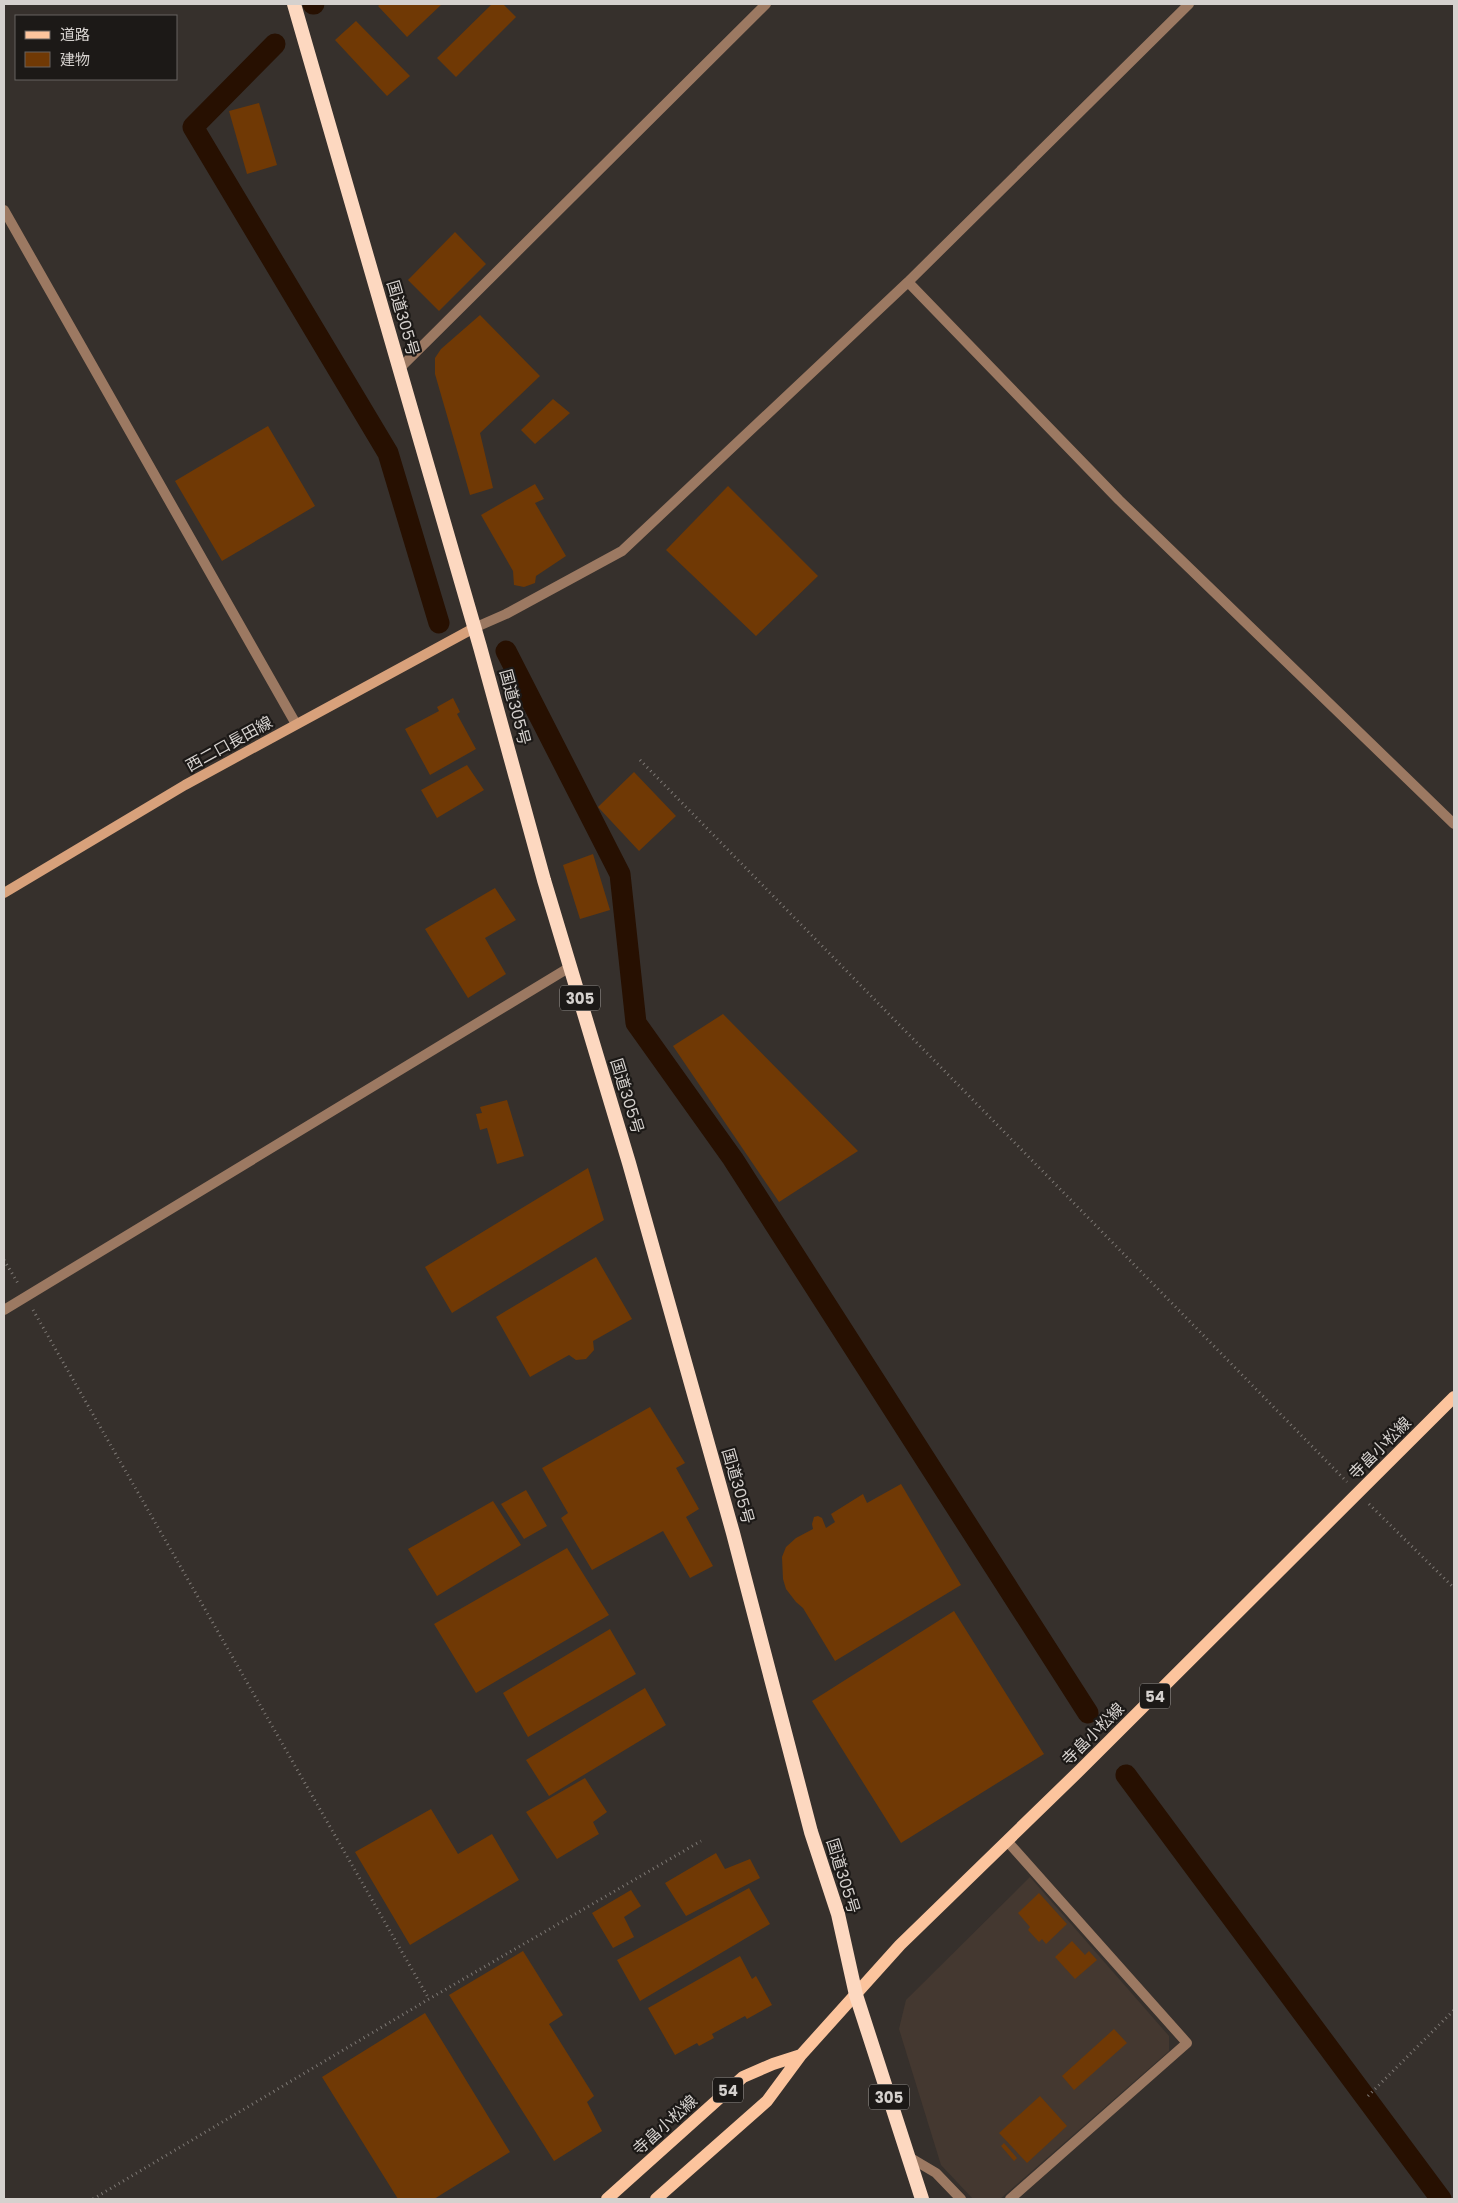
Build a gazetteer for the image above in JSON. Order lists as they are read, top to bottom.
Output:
{
  "streets": {
    "highway": ["国道305号", "305"],
    "main road": ["西二口長田線", "寺畠小松線", "54"]
  },
  "crossings": [
    ["国道305号", "西二口長田線"],
    ["国道305号", "寺畠小松線"]
  ],
  "legend": ["道路", "建物"]
}
